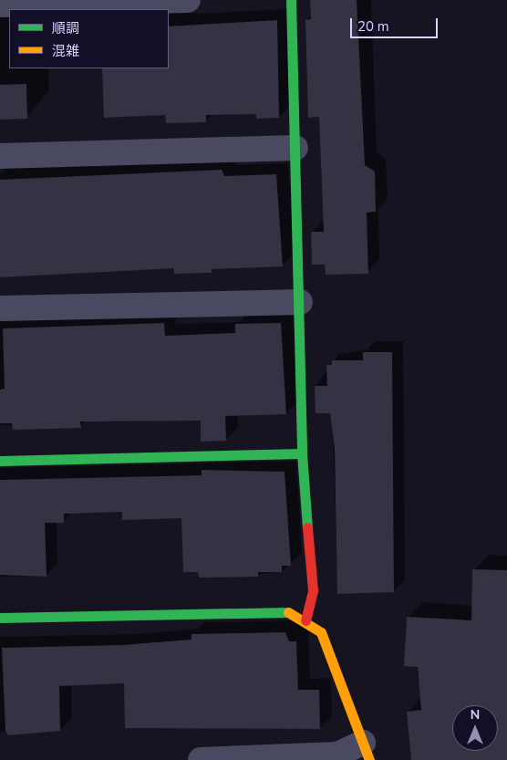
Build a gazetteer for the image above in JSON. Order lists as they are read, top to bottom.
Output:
{
  "legend": ["順調", "混雑"],
  "scale_bar": "20 m",
  "north": "top"
}
